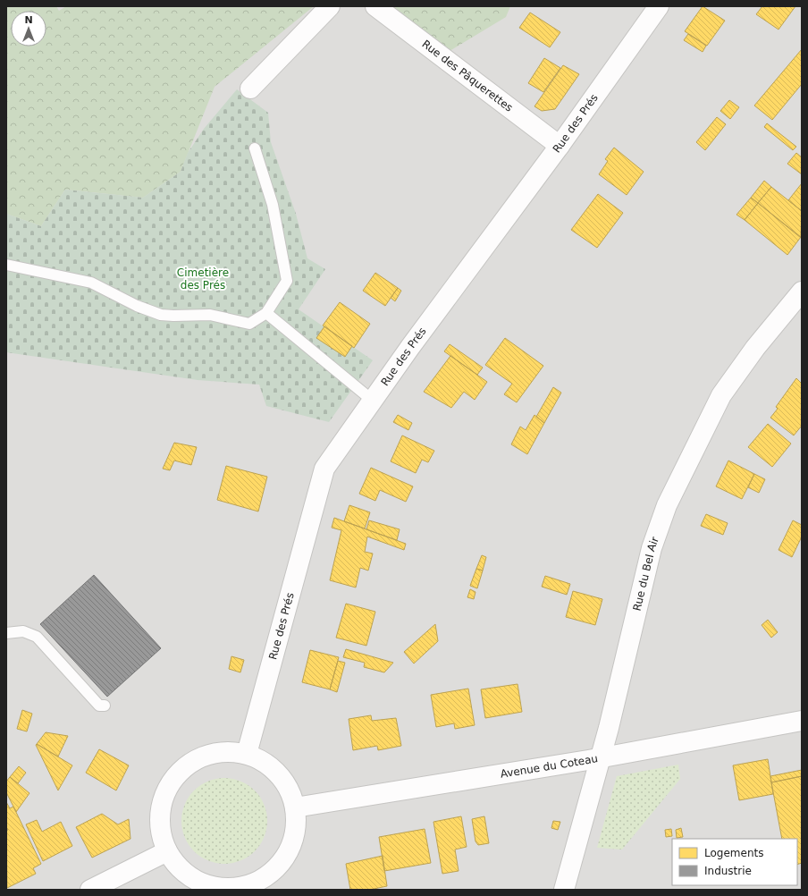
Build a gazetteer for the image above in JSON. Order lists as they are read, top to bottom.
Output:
{
  "streets": {
    "street": [
      "Rue des Pâquerettes",
      "Rue des Prés",
      "Rue du Bel Air",
      "Avenue du Coteau"
    ]
  },
  "crossings": [
    ["Rue des Pâquerettes", "Rue des Prés"],
    ["Rue du Bel Air", "Avenue du Coteau"]
  ],
  "parks": ["Cimetière des Prés"],
  "legend": ["Logements", "Industrie"],
  "north": "top"
}
